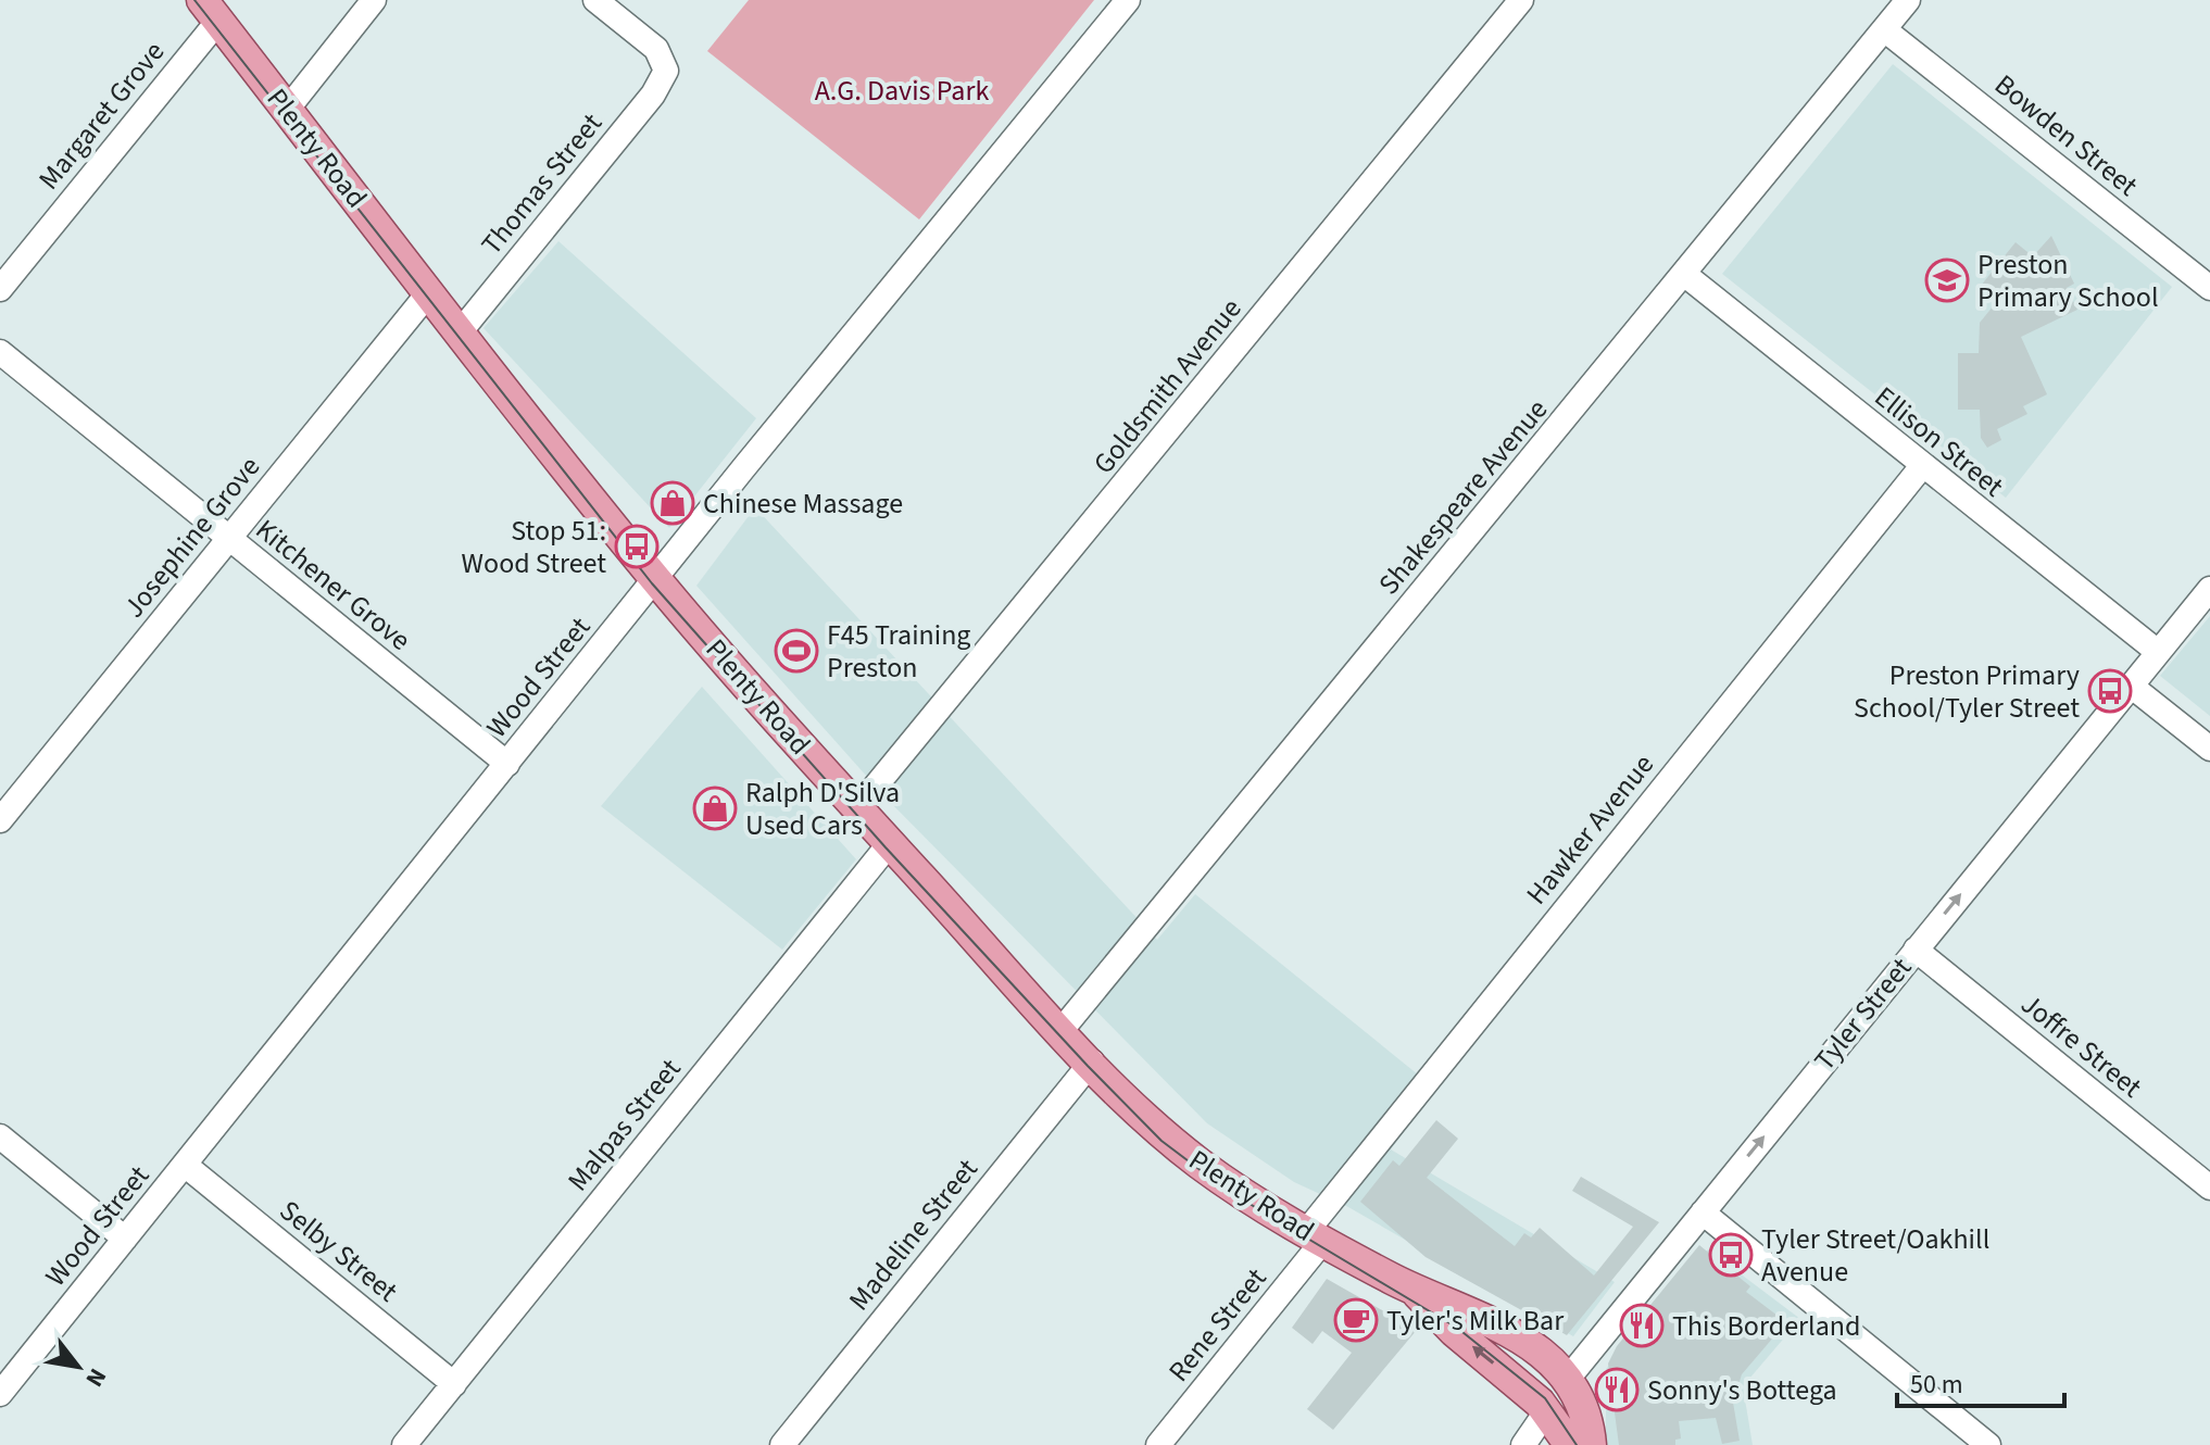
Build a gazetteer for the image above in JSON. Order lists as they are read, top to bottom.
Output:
{
  "streets": {
    "main road": ["Plenty Road", "Tyler Street"],
    "street": [
      "Margaret Grove",
      "Bowden Street",
      "Thomas Street",
      "Goldsmith Avenue",
      "Ellison Street",
      "Shakespeare Avenue",
      "Josephine Grove",
      "Kitchener Grove",
      "Wood Street",
      "Hawker Avenue",
      "Joffre Street",
      "Malpas Street",
      "Madeline Street",
      "Selby Street",
      "Rene Street"
    ]
  },
  "crossings": [
    ["Margaret Grove", "Plenty Road"],
    ["Bowden Street", "Shakespeare Avenue"],
    ["Plenty Road", "Thomas Street"],
    ["Plenty Road", "Goldsmith Avenue"],
    ["Plenty Road", "Shakespeare Avenue"],
    ["Plenty Road", "Josephine Grove"],
    ["Plenty Road", "Wood Street"],
    ["Plenty Road", "Hawker Avenue"],
    ["Plenty Road", "Tyler Street"],
    ["Plenty Road", "Malpas Street"],
    ["Plenty Road", "Madeline Street"],
    ["Plenty Road", "Rene Street"],
    ["Ellison Street", "Shakespeare Avenue"],
    ["Ellison Street", "Hawker Avenue"],
    ["Ellison Street", "Tyler Street"],
    ["Josephine Grove", "Kitchener Grove"],
    ["Kitchener Grove", "Wood Street"],
    ["Wood Street", "Selby Street"],
    ["Hawker Avenue", "Rene Street"],
    ["Tyler Street", "Joffre Street"],
    ["Malpas Street", "Selby Street"]
  ],
  "one_way": ["Tyler Street"],
  "parks": ["A.G. Davis Park"],
  "places": {
    "school or university": ["Preston Primary School"],
    "shop": ["Chinese Massage", "Ralph D'Silva Used Cars"],
    "bus stop": ["Stop 51: Wood Street", "Preston Primary School/Tyler Street", "Tyler Street/Oakhill Avenue"],
    "sports": ["F45 Training Preston"],
    "cafe": ["Tyler's Milk Bar"],
    "restaurant": ["This Borderland", "Sonny's Bottega"]
  },
  "scale_bar": "50 m",
  "north": "bottom right"
}
